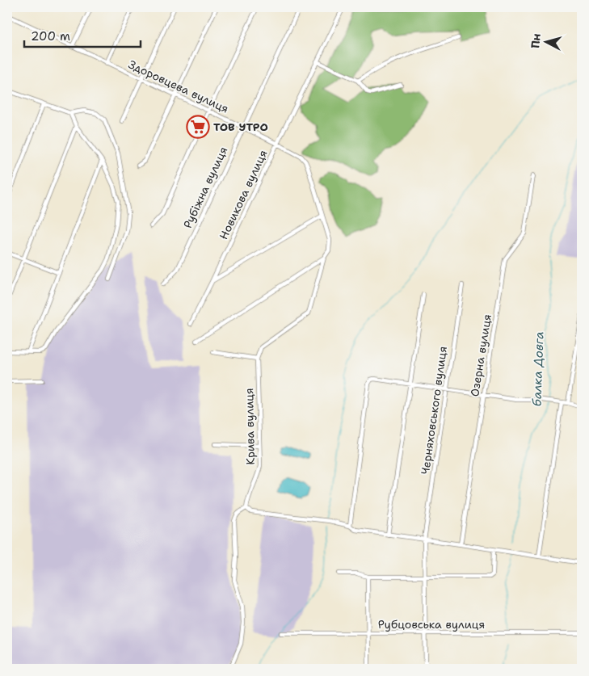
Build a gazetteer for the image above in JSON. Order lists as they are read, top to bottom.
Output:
{
  "streets": {
    "street": [
      "Здоровцева вулиця",
      "Рубіжна вулиця",
      "Новикова вулиця",
      "Озерна вулиця",
      "Черняховського вулиця",
      "Крива вулиця",
      "Рубцовська вулиця"
    ]
  },
  "crossings": [
    ["Здоровцева вулиця", "Рубіжна вулиця"],
    ["Здоровцева вулиця", "Новикова вулиця"],
    ["Здоровцева вулиця", "Крива вулиця"],
    ["Черняховського вулиця", "Рубцовська вулиця"]
  ],
  "water": ["балка Довга"],
  "places": {
    "supermarket": ["ТОВ УТРО"]
  },
  "scale_bar": "200 m",
  "north": "left"
}
